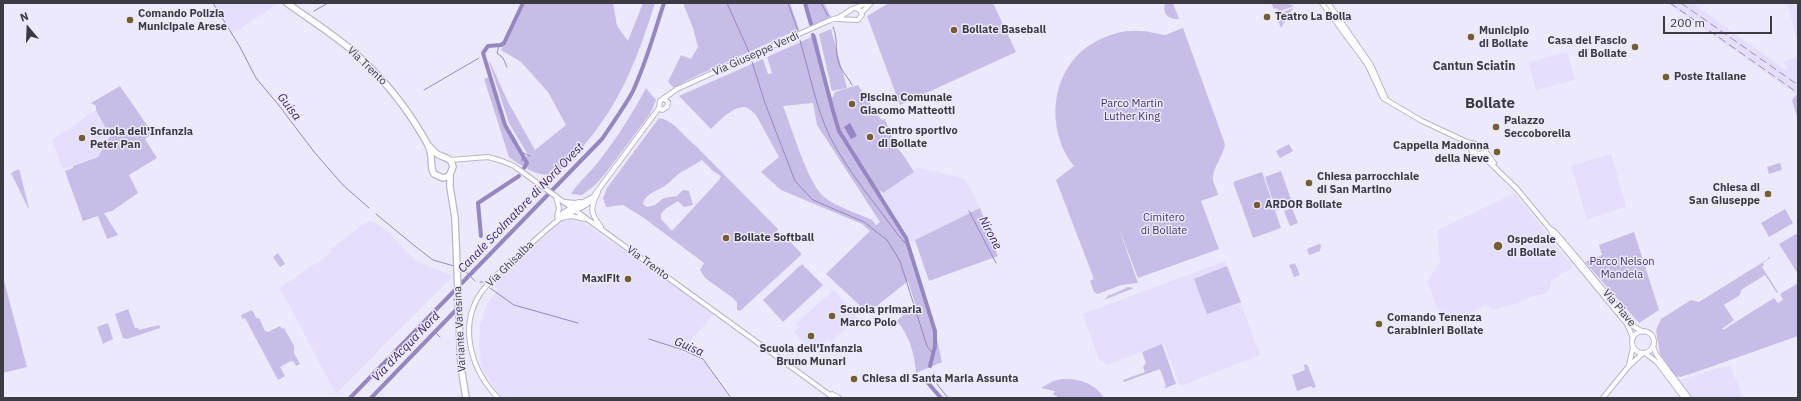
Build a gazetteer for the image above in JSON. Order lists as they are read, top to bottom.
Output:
{
  "streets": {
    "main road": ["Via Trento", "Variante Varesina"],
    "street": ["Via Giuseppe Verdi", "Via Ghisalba", "Via Piave"]
  },
  "crossings": [
    ["Via Trento", "Via Ghisalba"],
    ["Via Trento", "Variante Varesina"]
  ],
  "districts": ["Cantun Sciatin", "Bollate"],
  "water": [
    "Guisa",
    "Canale Scolmatore di Nord Ovest",
    "Nirone",
    "Via d'Acqua Nord"
  ],
  "parks": ["Parco Martin Luther King", "Cimitero di Bollate", "Parco Nelson Mandela"],
  "places": [
    "Teatro La Bolla",
    "Comando Polizia Municipale Arese",
    "Bollate Baseball",
    "Municipio di Bollate",
    "Casa del Fascio di Bollate",
    "Poste Italiane",
    "Piscina Comunale Giacomo Matteotti",
    "Palazzo Seccoborella",
    "Centro sportivo di Bollate",
    "Scuola dell'Infanzia Peter Pan",
    "Cappella Madonna della Neve",
    "Chiesa parrocchiale di San Martino",
    "Chiesa di San Giuseppe",
    "ARDOR Bollate",
    "Bollate Softball",
    "Ospedale di Bollate",
    "MaxiFit",
    "Scuola primaria Marco Polo",
    "Comando Tenenza Carabinieri Bollate",
    "Scuola dell'Infanzia Bruno Munari",
    "Chiesa di Santa Maria Assunta"
  ],
  "scale_bar": "200 m",
  "north": "top"
}
